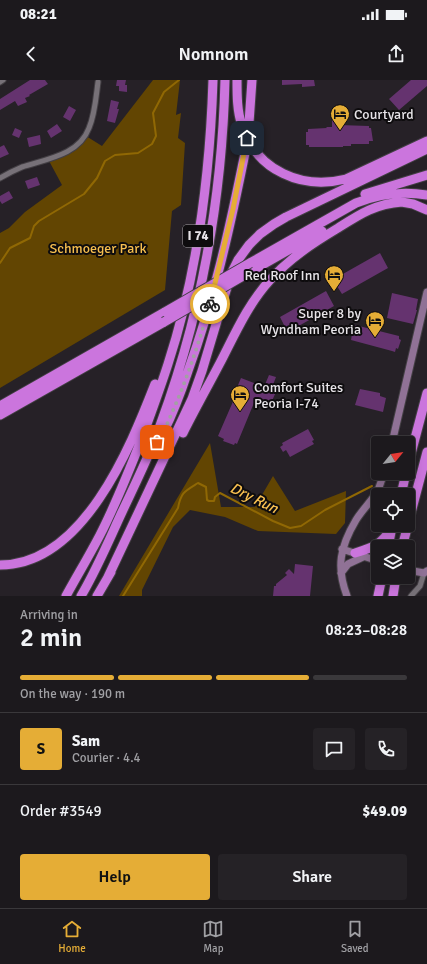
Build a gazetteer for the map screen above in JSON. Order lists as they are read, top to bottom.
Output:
{
  "streets": {
    "highway": ["I 74"]
  },
  "water": ["Dry Run"],
  "parks": ["Schmoeger Park"],
  "places": {
    "hotel": [
      "Courtyard",
      "Red Roof Inn",
      "Super 8 by Wyndham Peoria",
      "Comfort Suites Peoria I-74"
    ]
  },
  "north": "top right",
  "page": {
    "status": "08:21",
    "header": "Nomnom",
    "heading": ["2 min", "Arriving in", "08:23–08:28"],
    "panel": [
      "Sam",
      "Courier · 4.4",
      "Order #3549",
      "$49.09"
    ],
    "bar": "On the way · 190 m",
    "round": "S",
    "buttons": ["Help", "Share"],
    "tabs": ["Home", "Map", "Saved"]
  }
}
